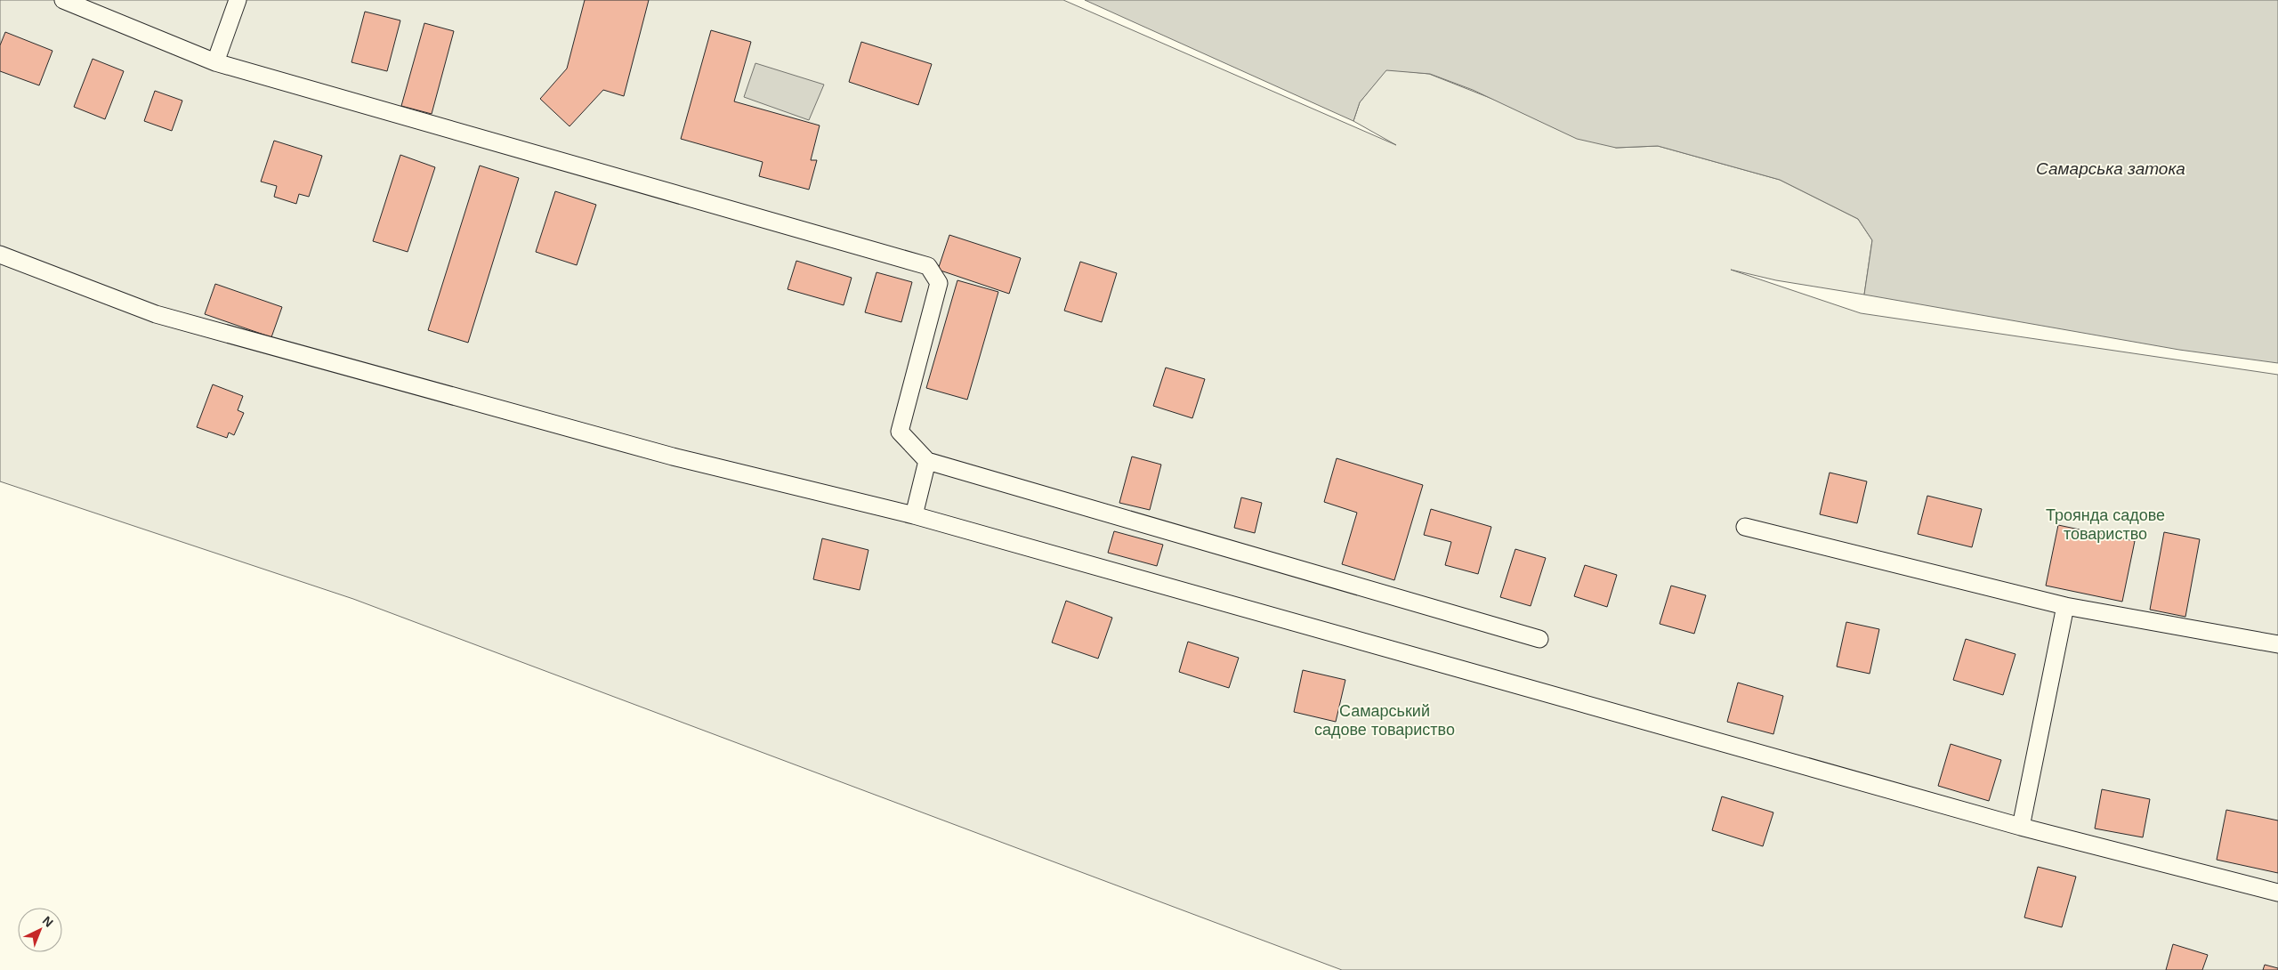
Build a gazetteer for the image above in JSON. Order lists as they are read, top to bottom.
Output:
{
  "water": ["Самарська затока"],
  "parks": ["Троянда садове товариство", "Самарський садове товариство"],
  "north": "top right"
}
